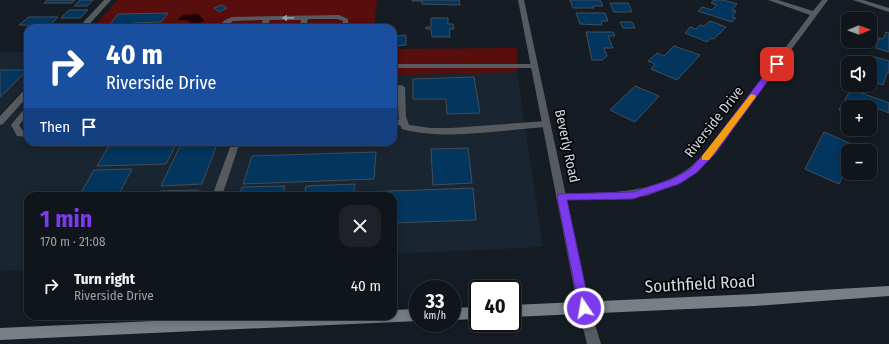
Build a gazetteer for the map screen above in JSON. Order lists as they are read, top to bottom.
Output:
{
  "streets": {
    "main road": ["Southfield Road"],
    "street": ["Riverside Drive", "Beverly Road"]
  },
  "crossings": [
    ["Riverside Drive", "Beverly Road"],
    ["Beverly Road", "Southfield Road"]
  ],
  "north": "right",
  "page": {
    "map_buttons": ["+", "−"],
    "turn": ["40 m", "Riverside Drive"],
    "then": "Then",
    "heading": ["1 min", "170 m · 21:08"],
    "list": [
      {
        "name": "Turn right",
        "note": "Riverside Drive",
        "value": "40 m"
      }
    ],
    "speed": "33 km/h",
    "limit": "40"
  }
}
